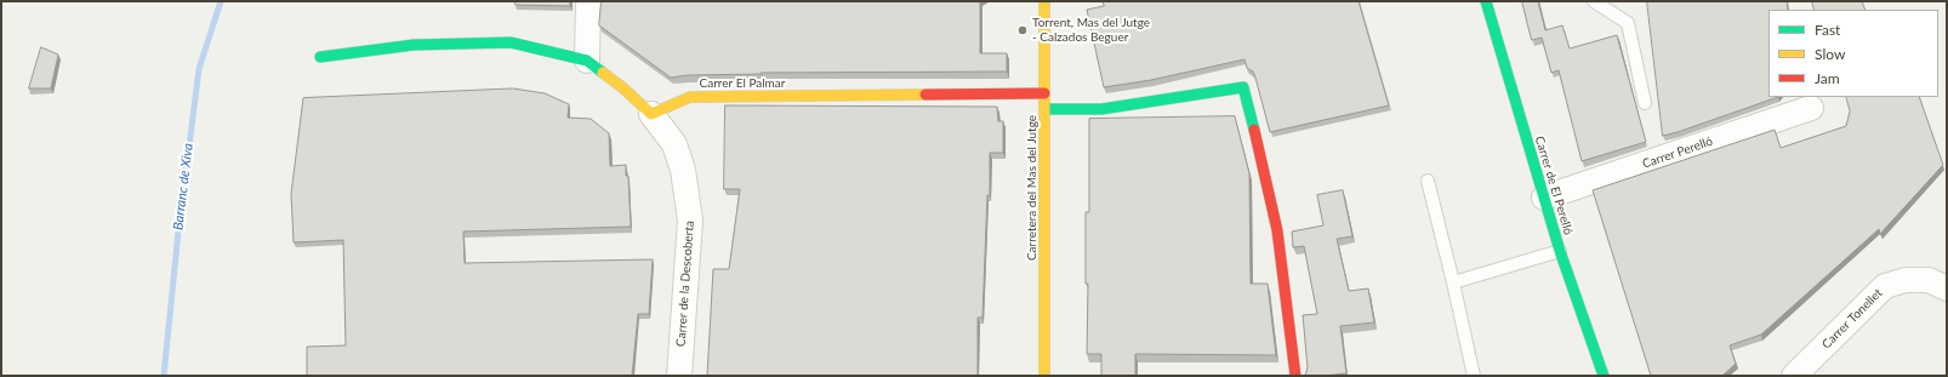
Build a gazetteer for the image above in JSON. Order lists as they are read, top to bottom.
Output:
{
  "streets": {
    "street": [
      "Carrer El Palmar",
      "Carrer Perelló",
      "Carrer de El Perelló",
      "Carretera del Mas del Jutge",
      "Carrer de la Descoberta",
      "Carrer Tonellet"
    ]
  },
  "crossings": [
    ["Carrer El Palmar", "Carretera del Mas del Jutge"],
    ["Carrer El Palmar", "Carrer de la Descoberta"],
    ["Carrer Perelló", "Carrer de El Perelló"]
  ],
  "water": ["Barranc de Xiva"],
  "places": ["Torrent, Mas del Jutge - Calzados Beguer"],
  "legend": ["Fast", "Slow", "Jam"]
}
